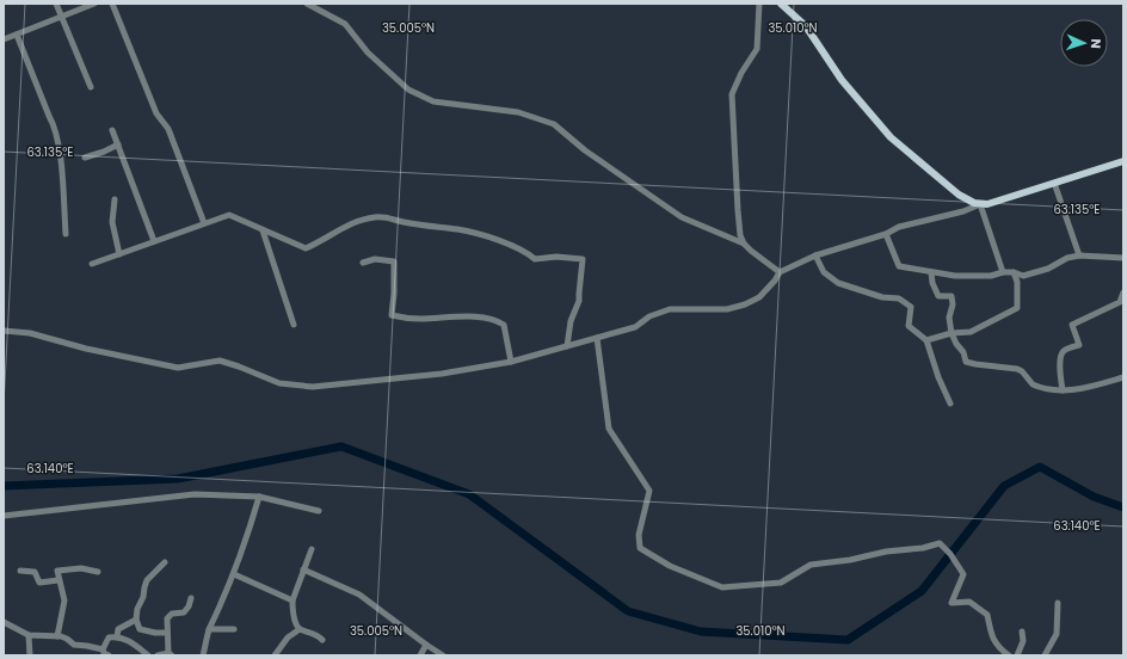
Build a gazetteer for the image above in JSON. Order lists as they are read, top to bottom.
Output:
{
  "north": "right",
  "coordinates": [
    "35.005°N",
    "35.010°N",
    "63.135°E",
    "63.140°E"
  ]
}
